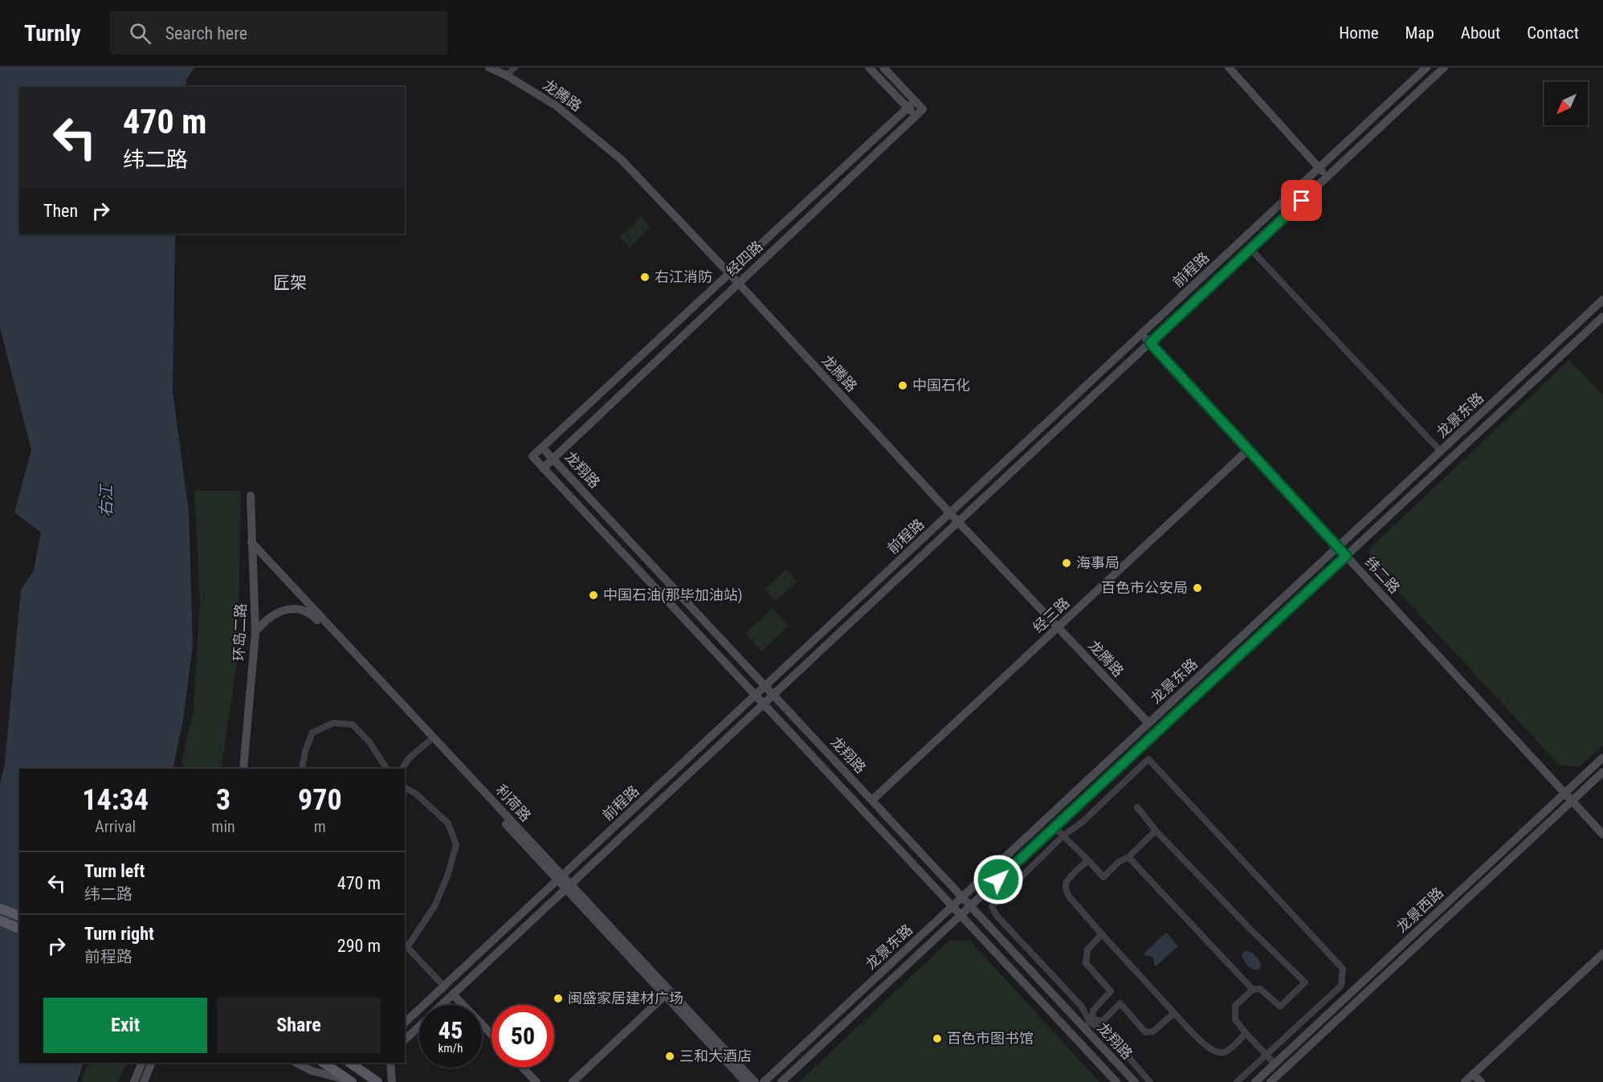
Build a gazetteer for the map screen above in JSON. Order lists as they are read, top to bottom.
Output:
{
  "streets": {
    "main road": [
      "龙腾路",
      "经四路",
      "前程路",
      "龙景东路",
      "龙翔路",
      "纬二路",
      "经三路",
      "环岛二路",
      "利荷路",
      "龙景西路"
    ]
  },
  "crossings": [
    ["龙腾路", "经四路"],
    ["龙腾路", "前程路"],
    ["龙腾路", "龙景东路"],
    ["龙腾路", "经三路"],
    ["经四路", "龙翔路"],
    ["前程路", "龙翔路"],
    ["前程路", "纬二路"],
    ["前程路", "利荷路"],
    ["龙景东路", "龙翔路"],
    ["龙景东路", "纬二路"],
    ["龙翔路", "经三路"],
    ["纬二路", "经三路"],
    ["纬二路", "龙景西路"],
    ["环岛二路", "利荷路"]
  ],
  "districts": ["匠架"],
  "water": ["右江"],
  "places": [
    "右江消防",
    "中国石化",
    "海事局",
    "百色市公安局",
    "中国石油(那毕加油站)",
    "闽盛家居建材广场",
    "百色市图书馆",
    "三和大酒店"
  ],
  "north": "bottom left",
  "page": {
    "header": "Turnly",
    "search": "Search here",
    "nav": [
      "Home",
      "Map",
      "About",
      "Contact"
    ],
    "turn": ["470 m", "纬二路"],
    "then": "Then",
    "eta": [
      "14:34",
      "Arrival",
      "3",
      "min",
      "970",
      "m"
    ],
    "list": [
      {
        "name": "Turn left",
        "note": "纬二路",
        "value": "470 m"
      },
      {
        "name": "Turn right",
        "note": "前程路",
        "value": "290 m"
      }
    ],
    "buttons": ["Exit", "Share"],
    "speed": "45 km/h",
    "limit": "50"
  }
}
